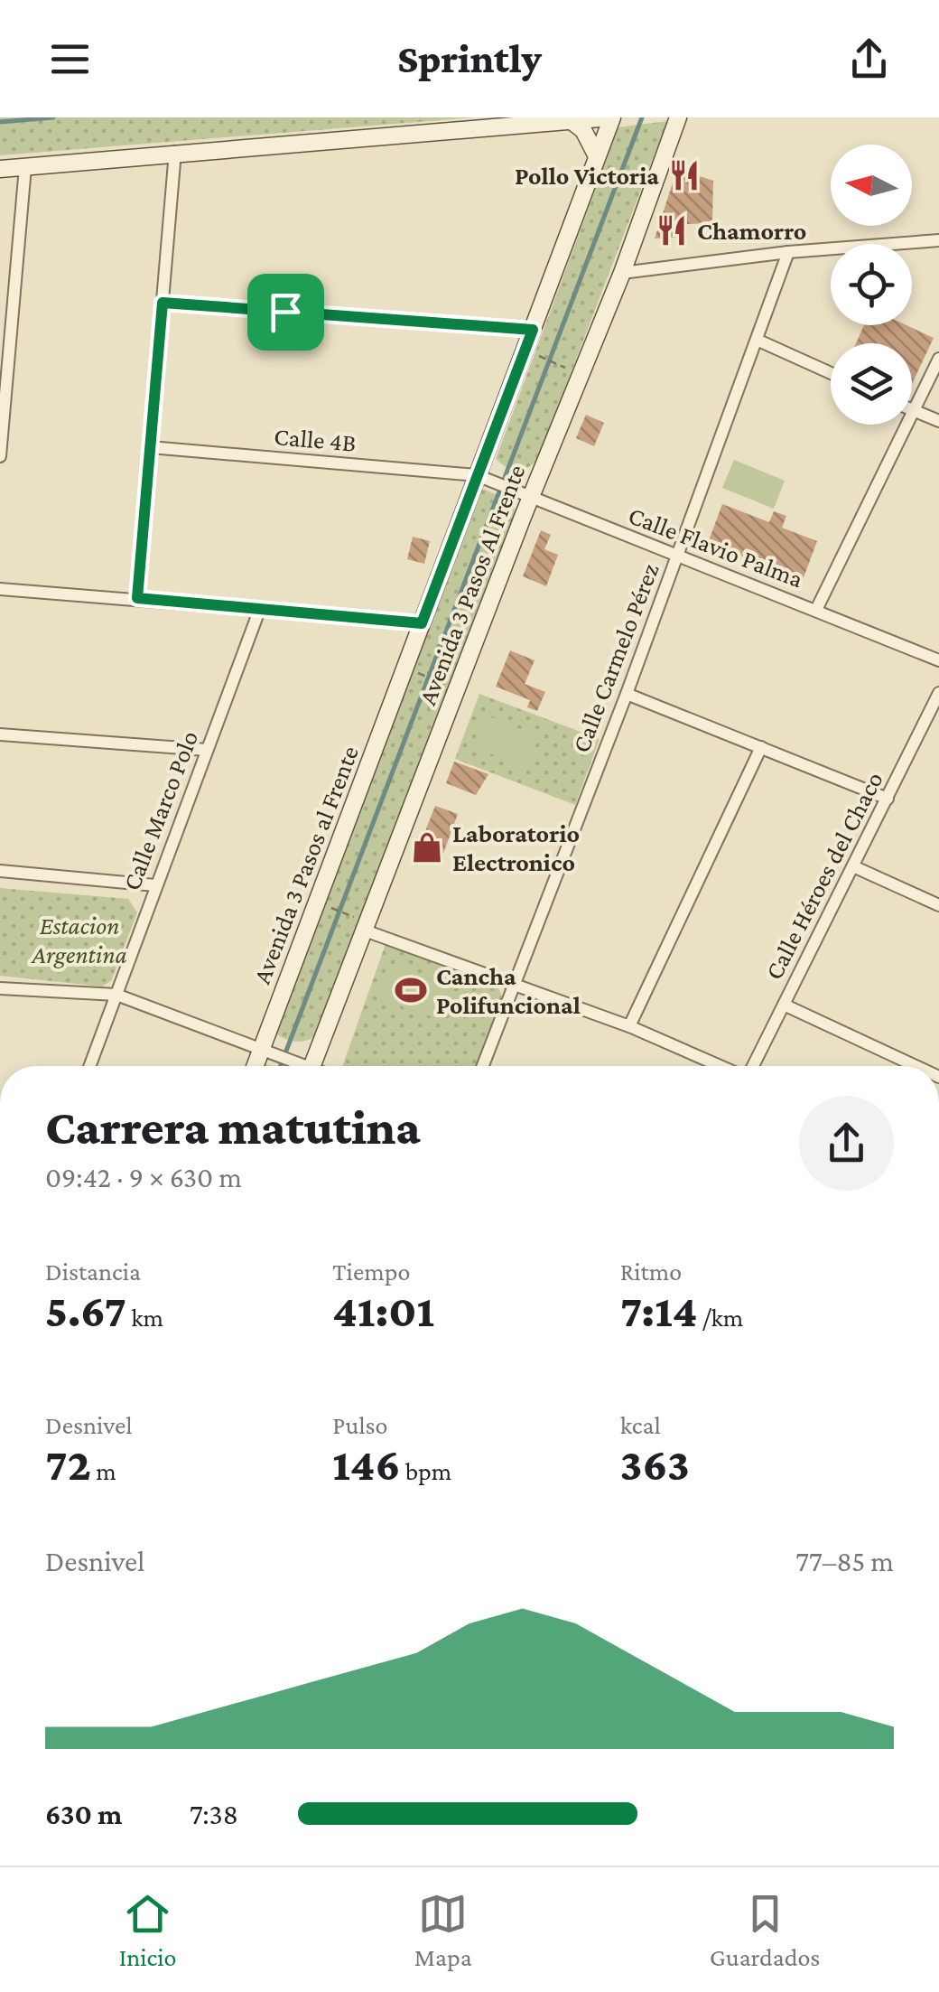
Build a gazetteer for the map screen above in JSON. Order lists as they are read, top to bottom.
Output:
{
  "streets": {
    "main road": ["Avenida 3 Pasos Al Frente", "Avenida 3 Pasos al Frente"],
    "street": [
      "Calle 4B",
      "Calle Flavio Palma",
      "Calle Carmelo Pérez",
      "Calle Marco Polo",
      "Calle Héroes del Chaco"
    ]
  },
  "crossings": [
    ["Calle 4B", "Calle Flavio Palma"],
    ["Calle 4B", "Avenida 3 Pasos Al Frente"],
    ["Calle Flavio Palma", "Avenida 3 Pasos Al Frente"],
    ["Calle Flavio Palma", "Calle Carmelo Pérez"],
    ["Avenida 3 Pasos Al Frente", "Avenida 3 Pasos al Frente"]
  ],
  "parks": ["Estacion Argentina"],
  "places": {
    "restaurant": ["Pollo Victoria", "Chamorro"],
    "shop": ["Laboratorio Electronico"],
    "sports": ["Cancha Polifuncional"]
  },
  "north": "left",
  "page": {
    "header": "Sprintly",
    "heading": ["Carrera matutina", "09:42 · 9 × 630 m"],
    "stats": [
      ["Distancia", "5.67 km"],
      ["Tiempo", "41:01"],
      ["Ritmo", "7:14 /km"],
      ["Desnivel", "72 m"],
      ["Pulso", "146 bpm"],
      ["kcal", "363"]
    ],
    "chart": ["Desnivel", "77–85 m"],
    "list": [
      {
        "name": "630 m",
        "note": "7:38"
      }
    ],
    "tabs": ["Inicio", "Mapa", "Guardados"]
  }
}
